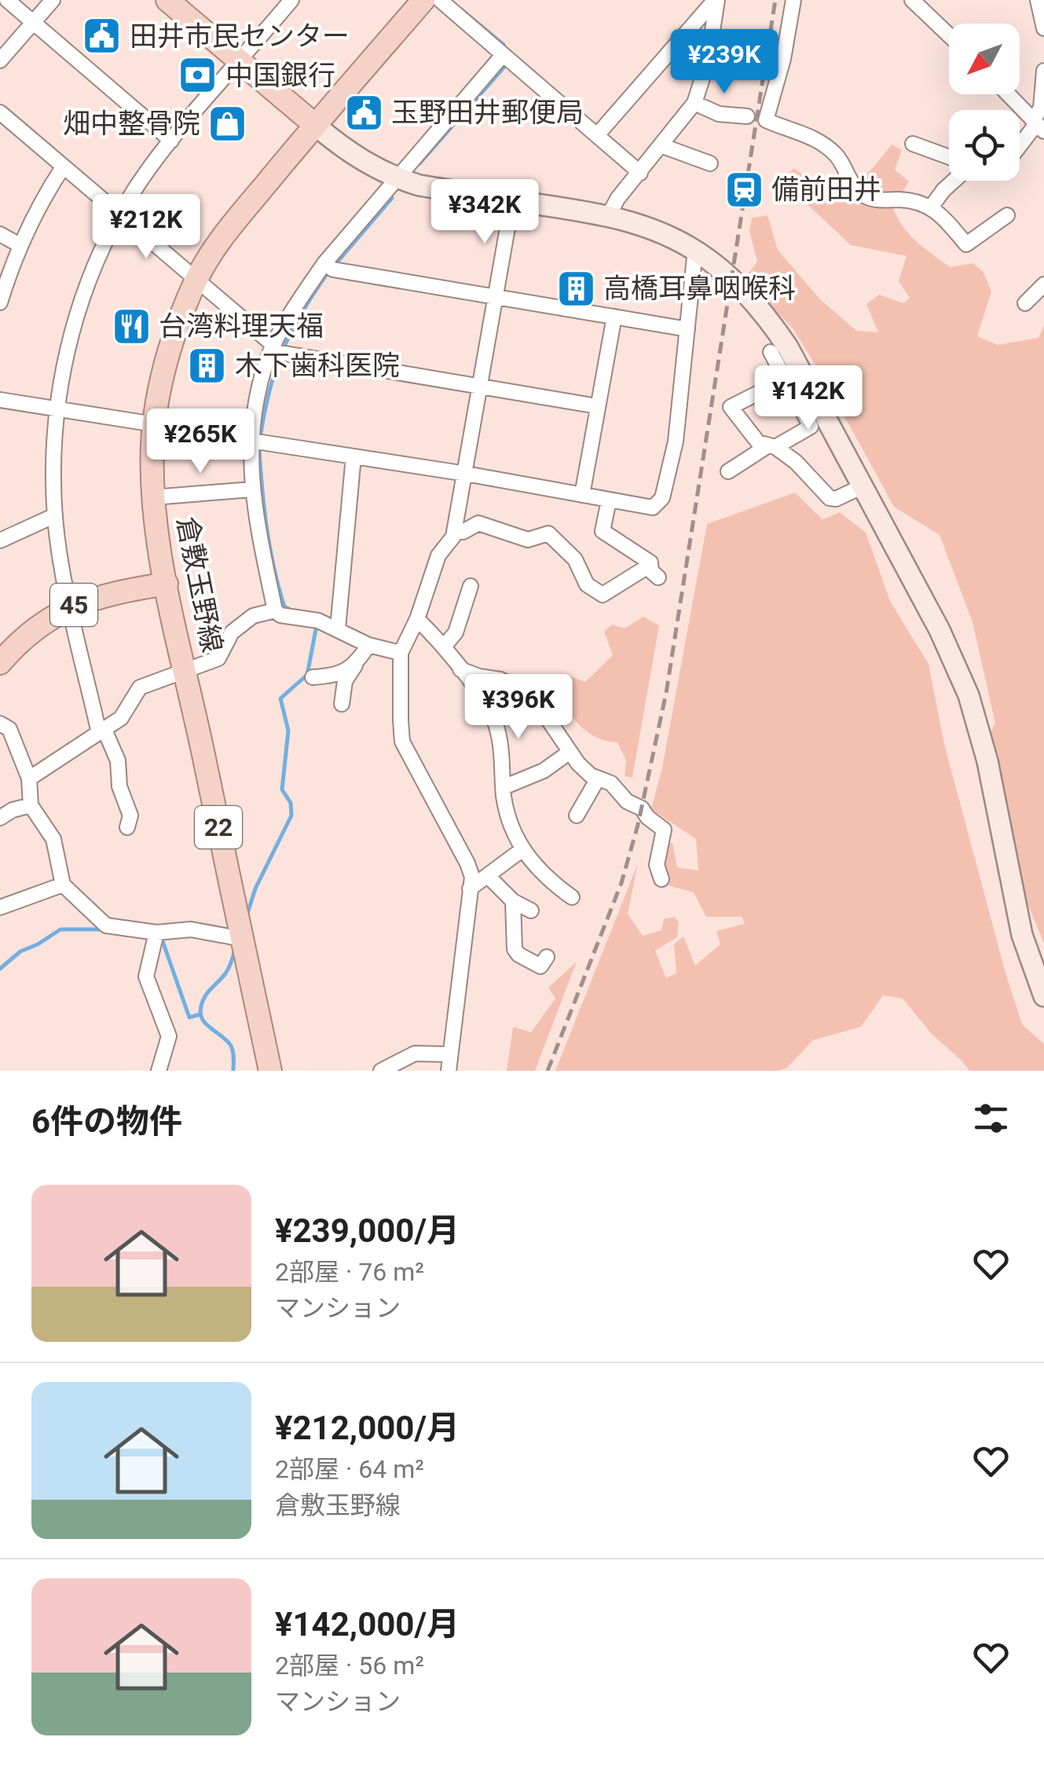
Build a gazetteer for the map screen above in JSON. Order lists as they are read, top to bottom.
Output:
{
  "streets": {
    "main road": ["倉敷玉野線", "45", "22"]
  },
  "crossings": [
    ["倉敷玉野線", "45"]
  ],
  "places": {
    "public building": ["田井市民センター", "玉野田井郵便局"],
    "bank": ["中国銀行"],
    "shop": ["畑中整骨院"],
    "station": ["備前田井"],
    "building": ["高橋耳鼻咽喉科", "木下歯科医院"],
    "restaurant": ["台湾料理天福"]
  },
  "north": "bottom left",
  "page": {
    "price": [
      "¥239K",
      "¥342K",
      "¥212K",
      "¥142K",
      "¥265K",
      "¥396K"
    ],
    "heading": "6件の物件",
    "list": [
      {
        "name": "¥239,000/月",
        "note": "2部屋 · 76 m² · マンション"
      },
      {
        "name": "¥212,000/月",
        "note": "2部屋 · 64 m² · 倉敷玉野線"
      },
      {
        "name": "¥142,000/月",
        "note": "2部屋 · 56 m² · マンション"
      }
    ]
  }
}
